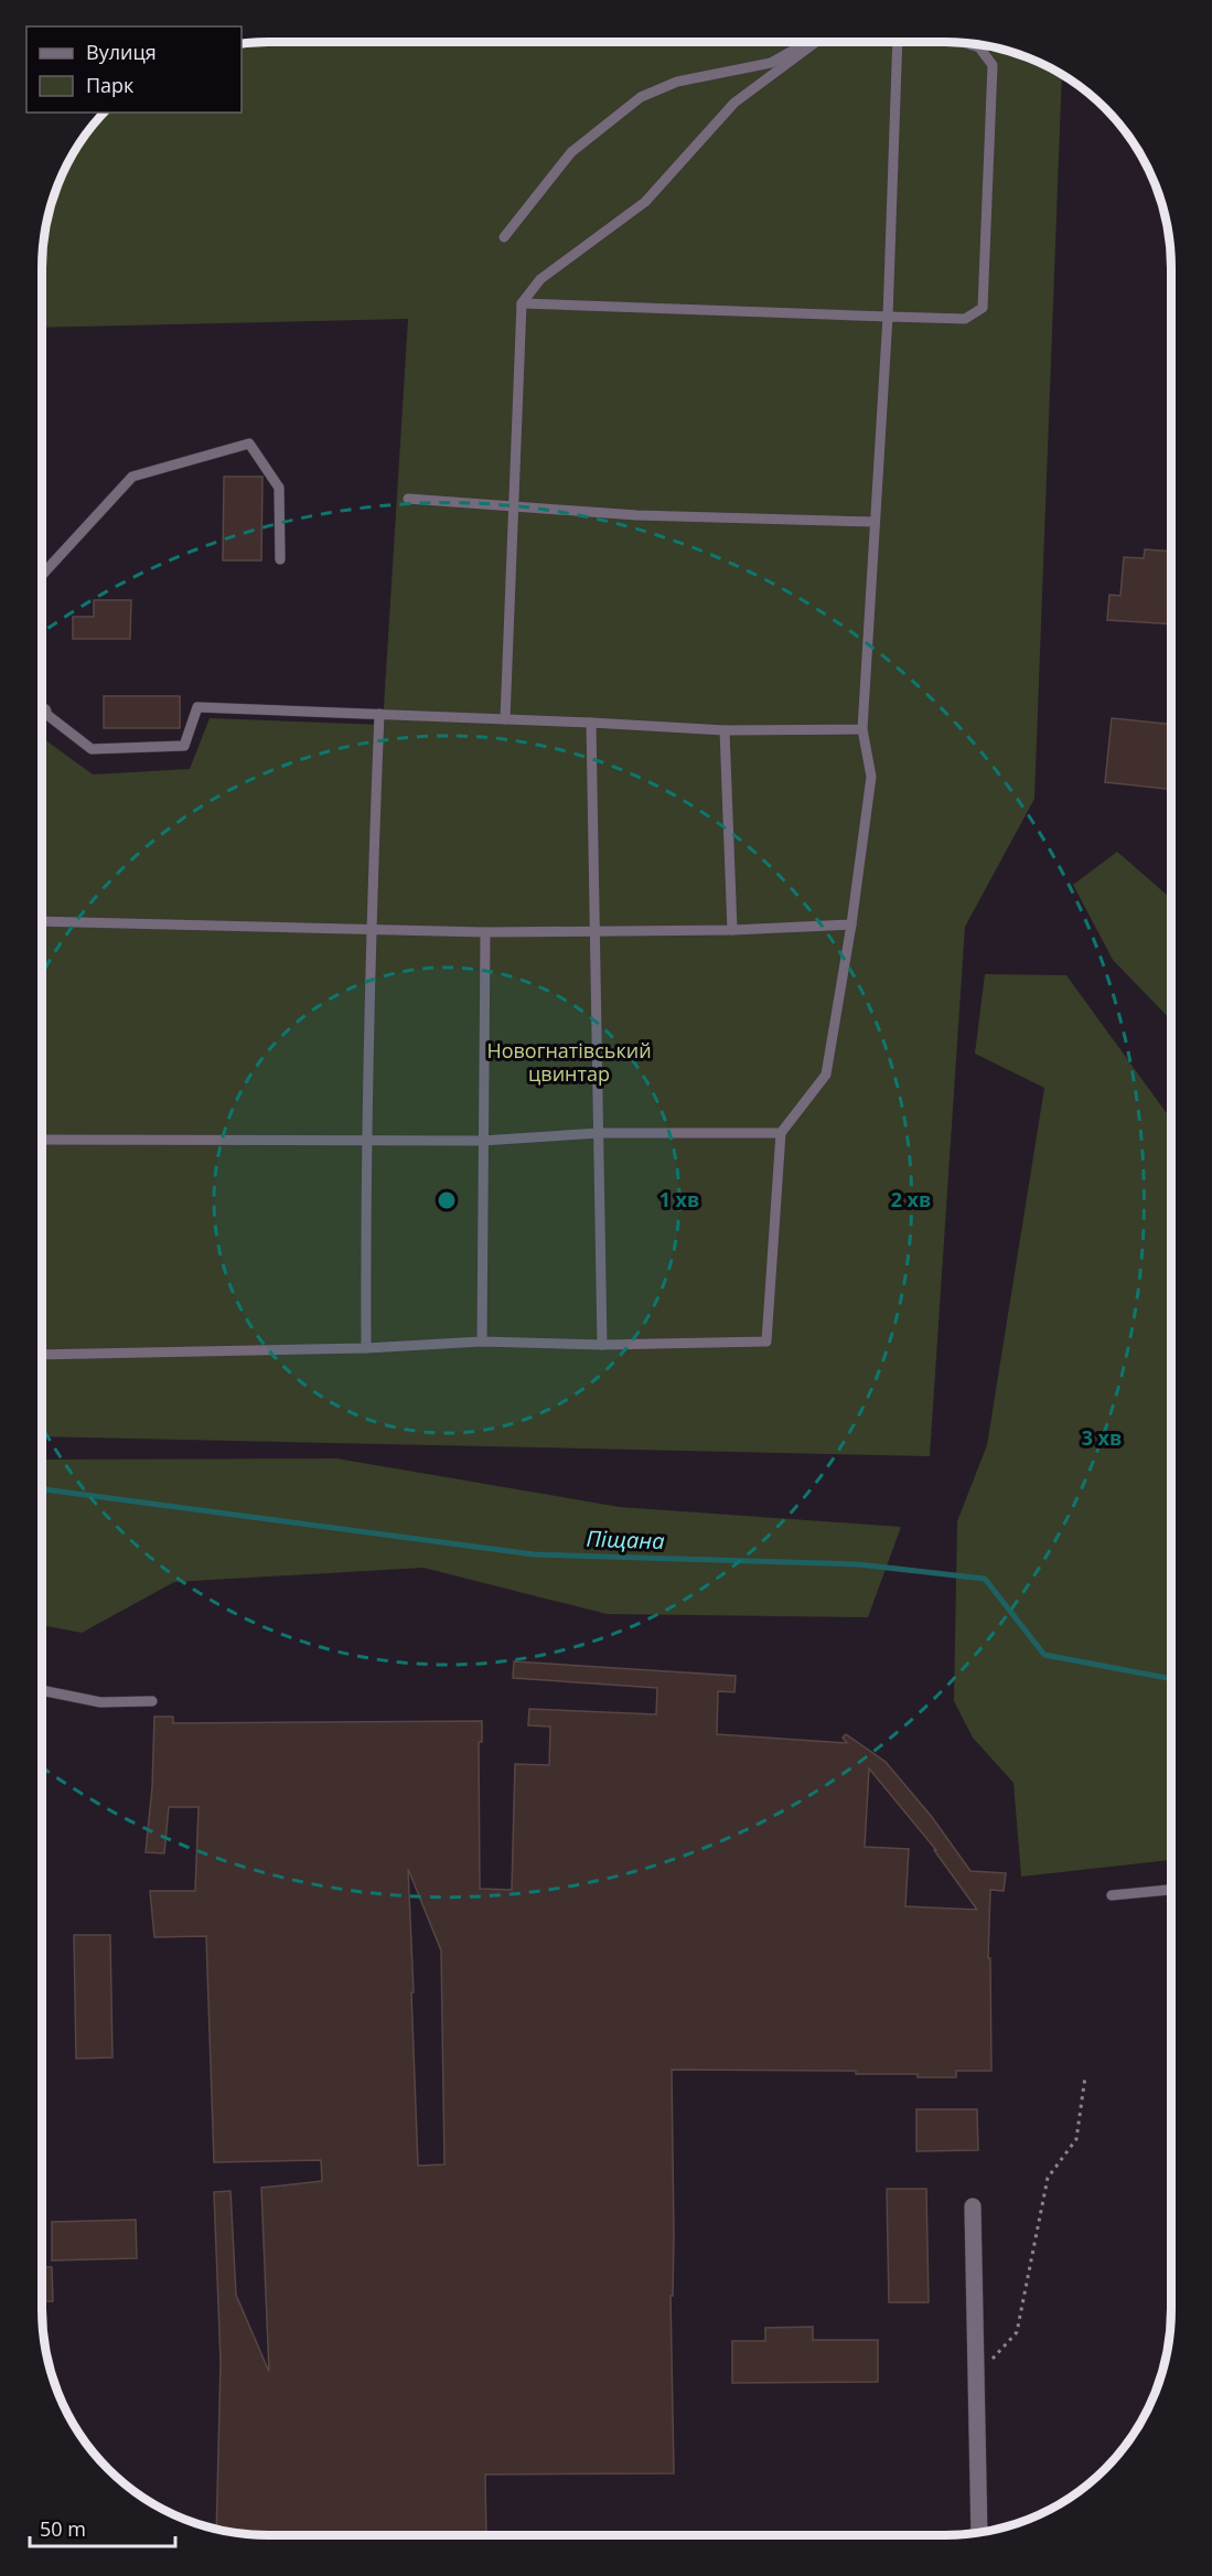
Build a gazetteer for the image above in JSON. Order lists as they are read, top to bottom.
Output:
{
  "water": ["Піщана"],
  "parks": ["Новогнатівський цвинтар"],
  "legend": ["Вулиця", "Парк"],
  "scale_bar": "50 m",
  "rings": ["1 хв", "2 хв", "3 хв"]
}
